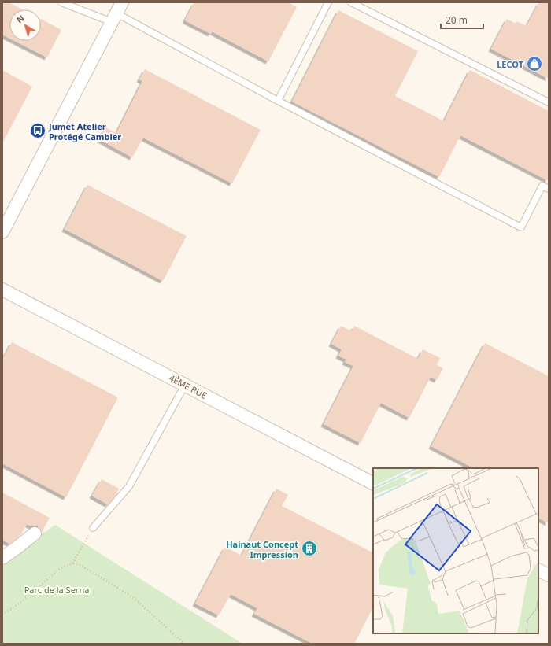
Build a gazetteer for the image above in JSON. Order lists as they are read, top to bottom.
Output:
{
  "streets": {
    "street": ["4ÈME RUE"]
  },
  "parks": ["Parc de la Serna"],
  "places": {
    "shop": ["LECOT"],
    "bus stop": ["Jumet Atelier Protégé Cambier"],
    "building": ["Hainaut Concept Impression"]
  },
  "scale_bar": "20 m",
  "north": "top left"
}
